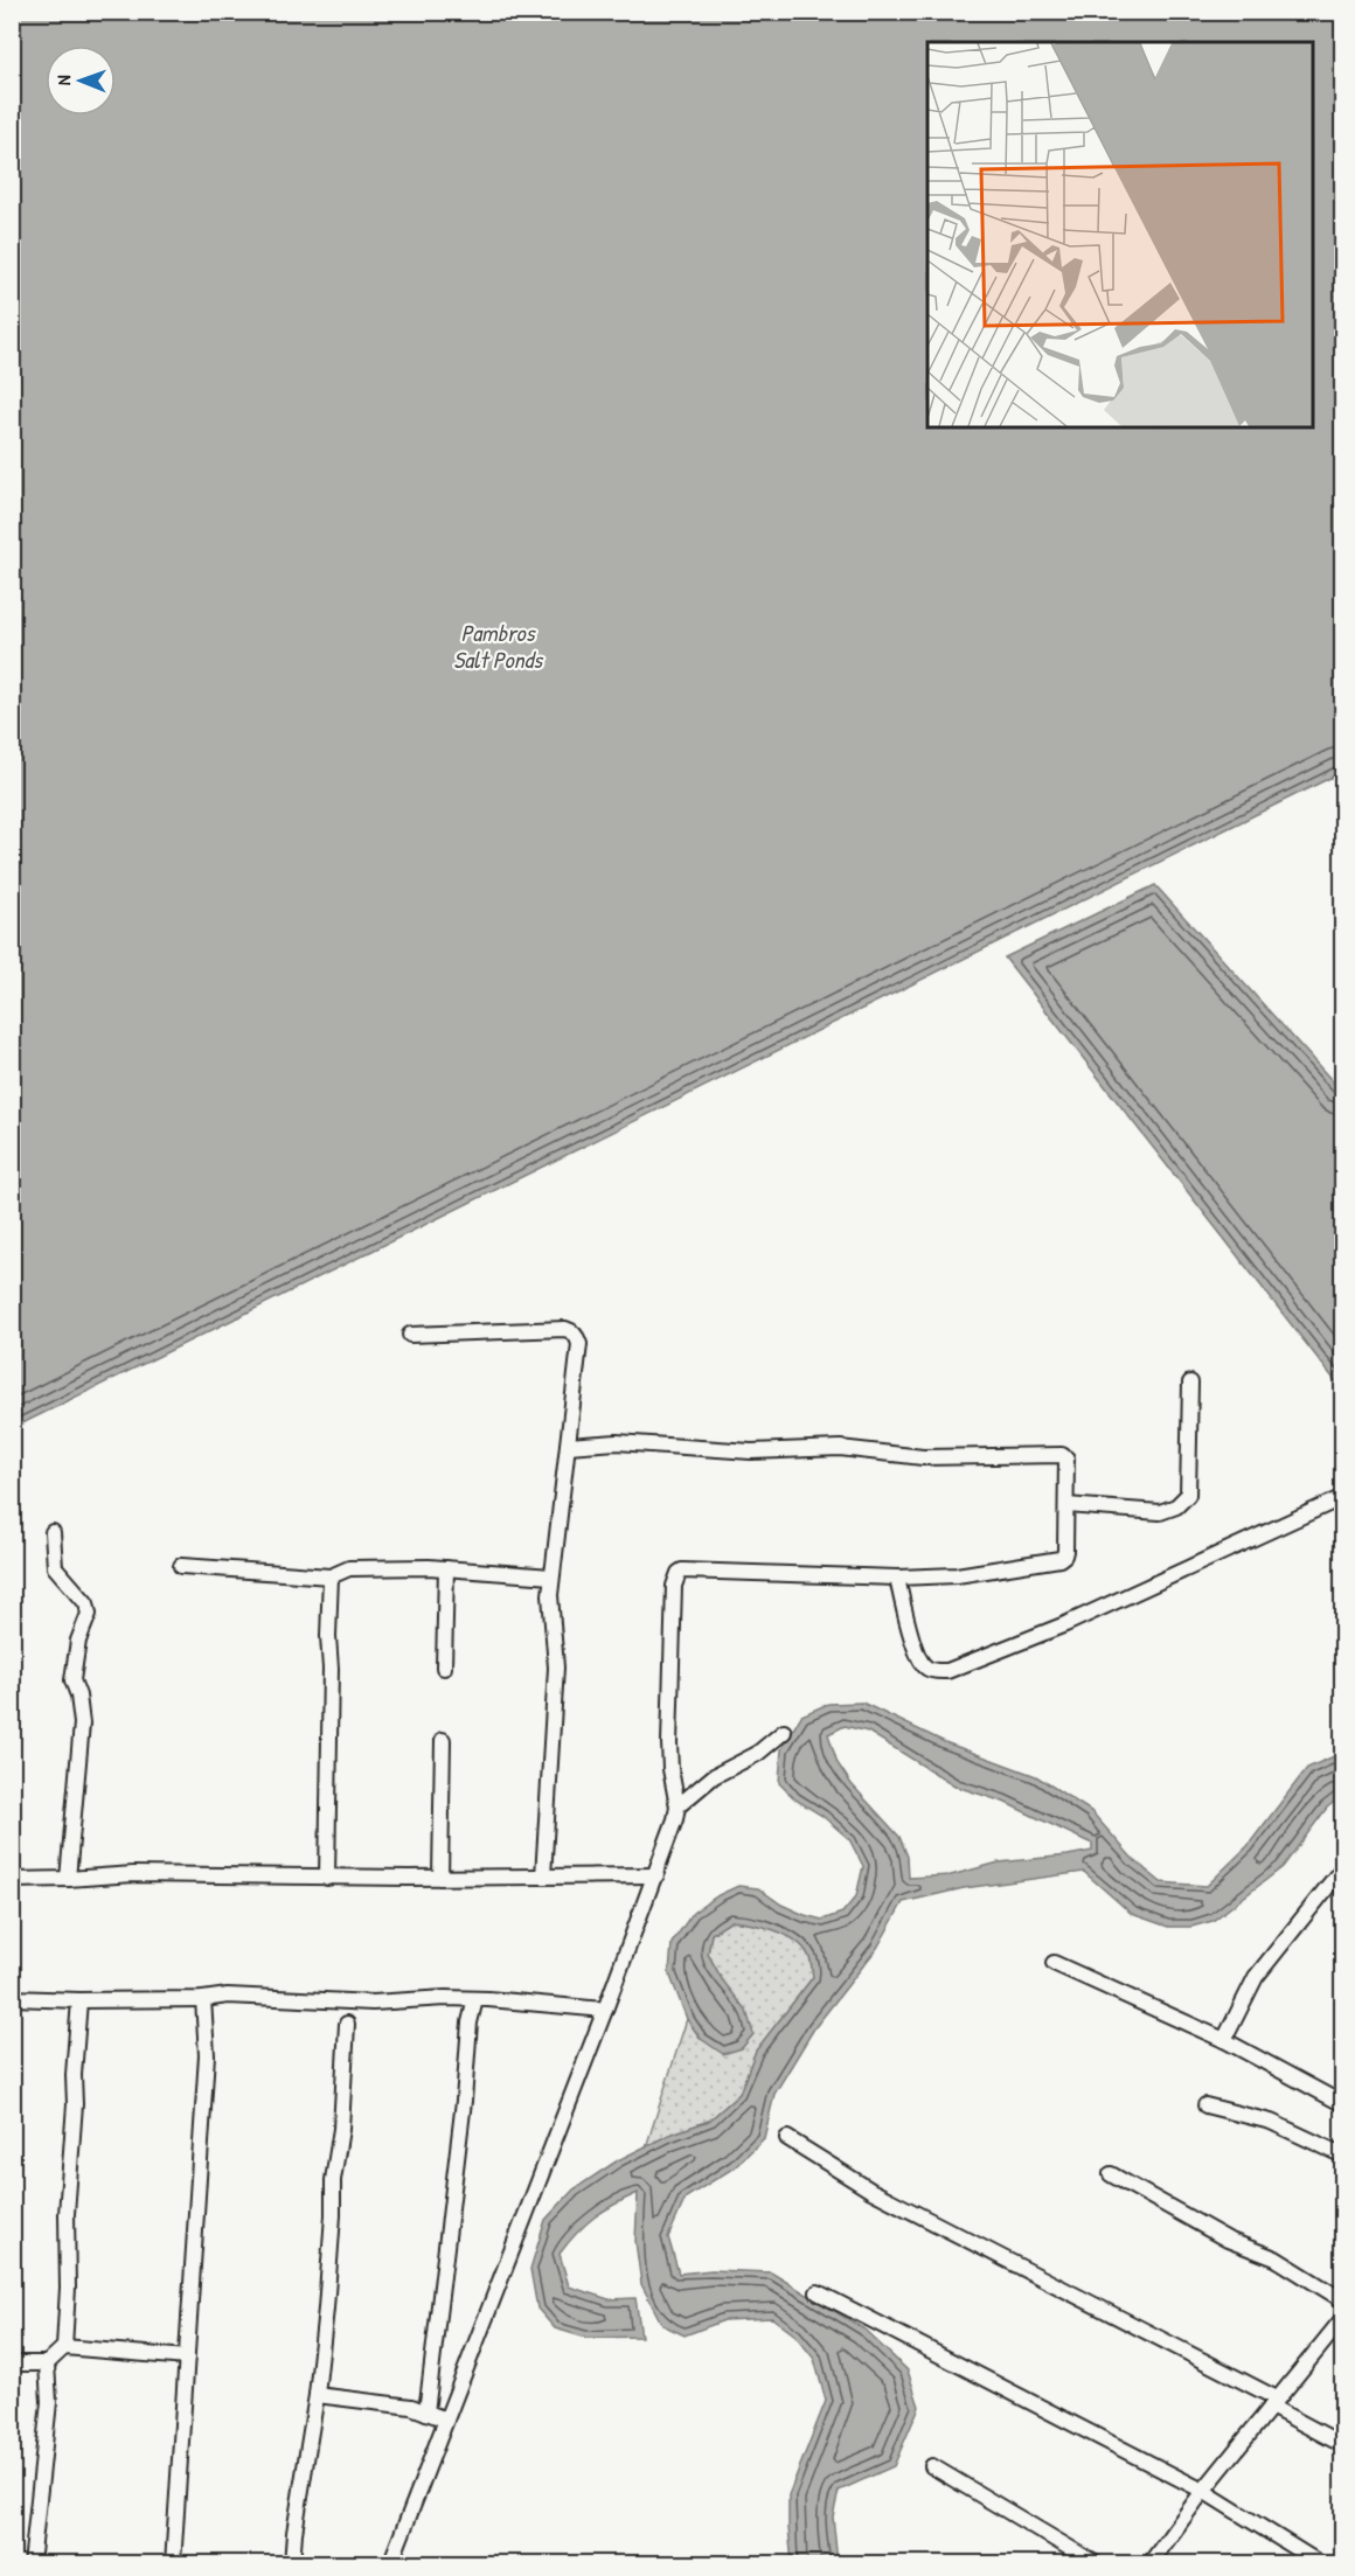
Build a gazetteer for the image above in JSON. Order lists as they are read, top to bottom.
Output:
{
  "water": ["Pambros Salt Ponds"],
  "north": "left"
}
